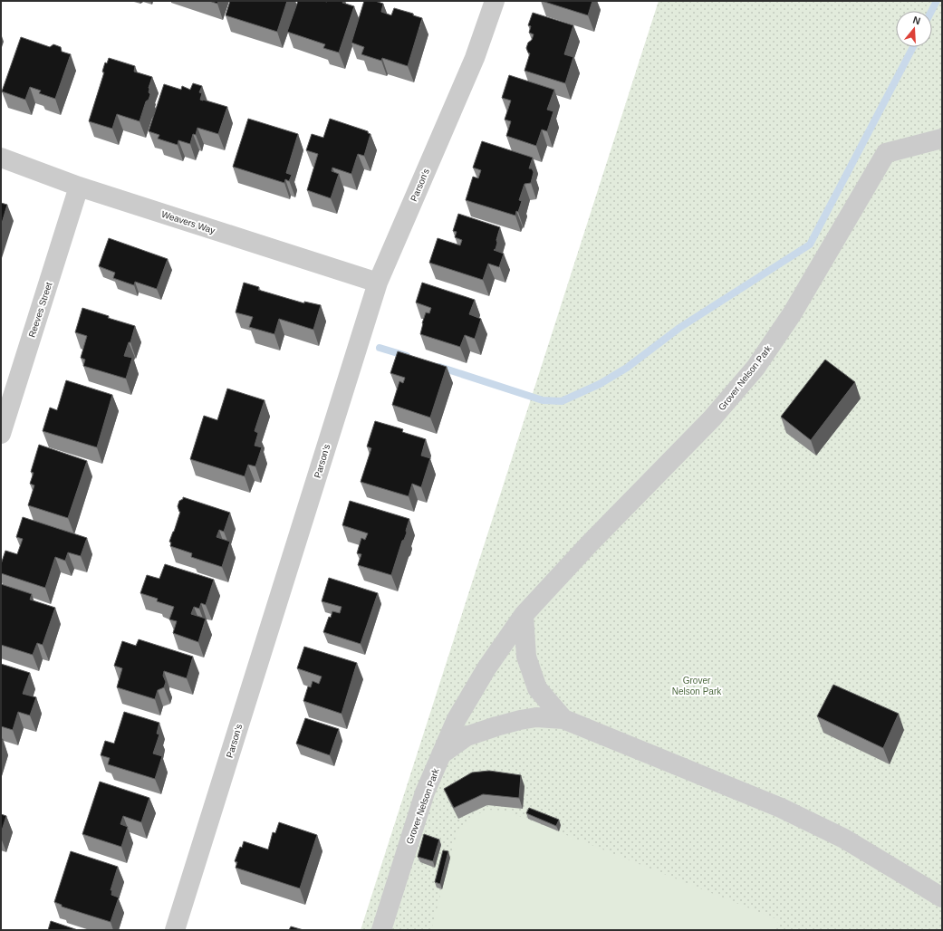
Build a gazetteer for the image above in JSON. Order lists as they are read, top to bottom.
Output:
{
  "streets": {
    "street": [
      "Parson's",
      "Weavers Way",
      "Reeves Street",
      "Grover Nelson Park"
    ]
  },
  "crossings": [
    ["Parson's", "Weavers Way"],
    ["Weavers Way", "Reeves Street"]
  ],
  "parks": ["Grover Nelson Park"],
  "north": "top"
}
